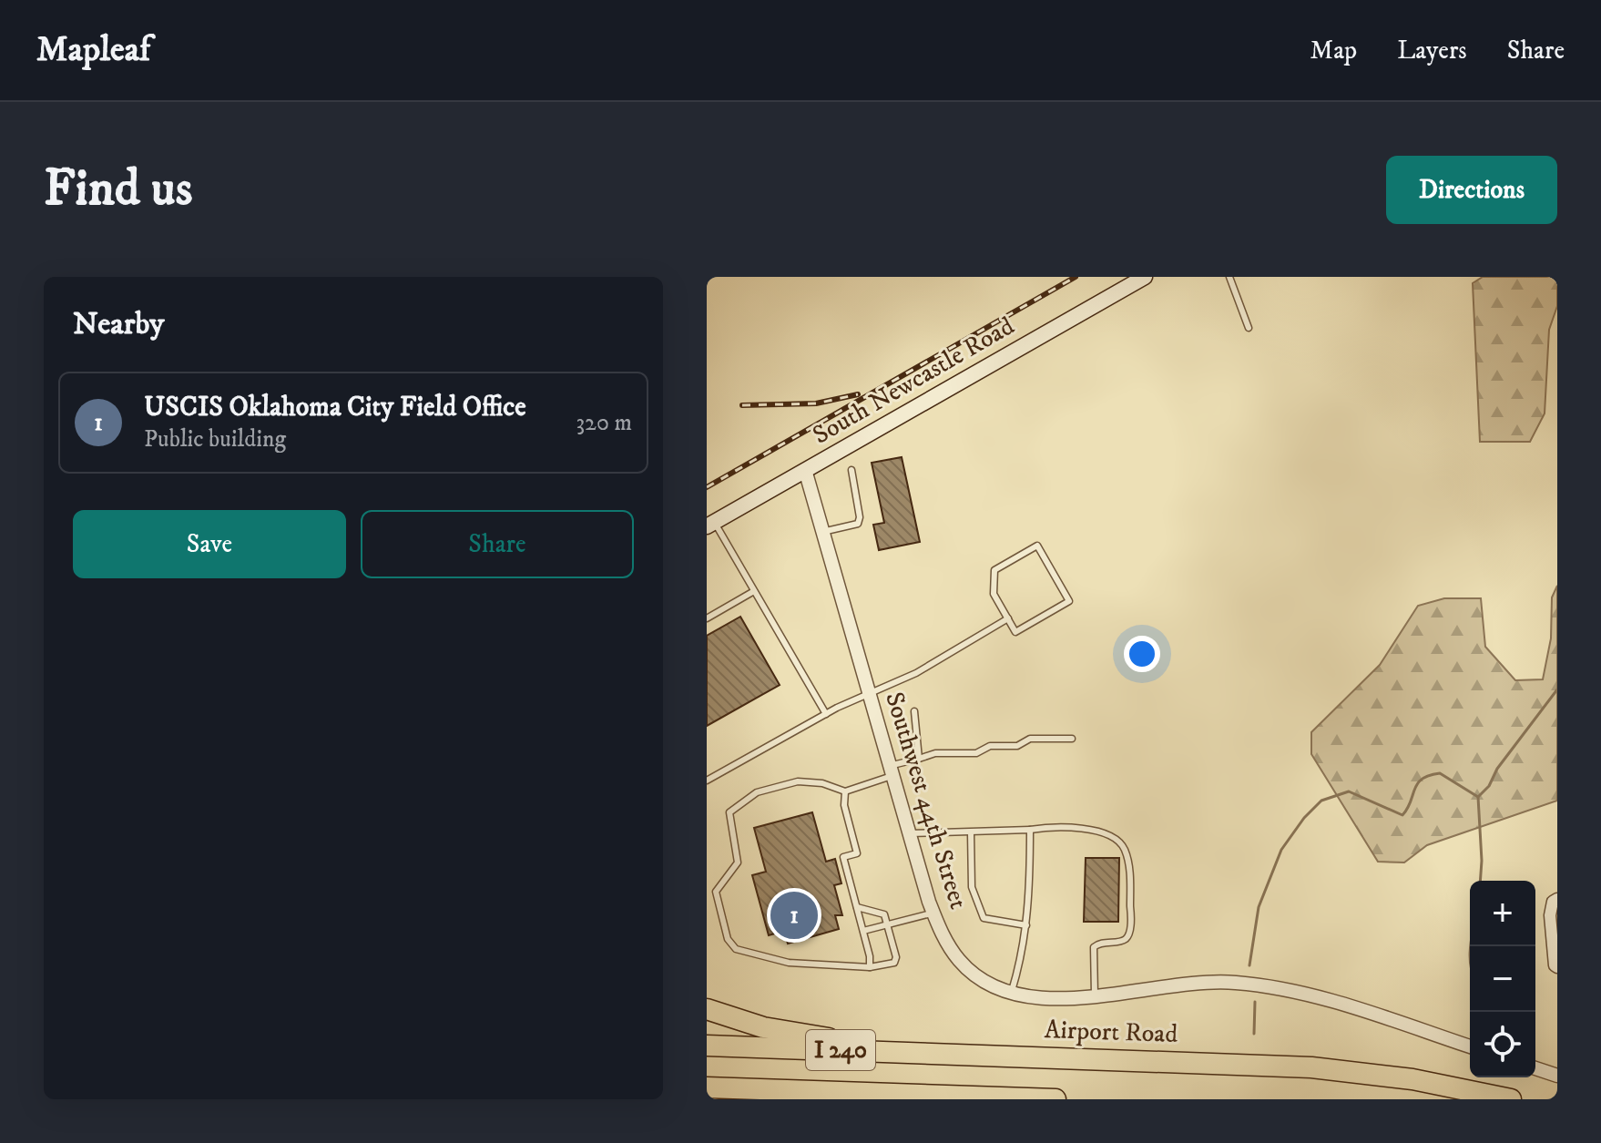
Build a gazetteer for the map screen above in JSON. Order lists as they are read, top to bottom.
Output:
{
  "streets": {
    "highway": ["Airport Road", "I 240"],
    "main road": ["South Newcastle Road"],
    "street": ["Southwest 44th Street"]
  },
  "crossings": [
    ["South Newcastle Road", "Southwest 44th Street"]
  ],
  "page": {
    "header": "Mapleaf",
    "nav": ["Map", "Layers", "Share"],
    "buttons": [
      "Directions",
      ["Save", "Share"]
    ],
    "title": "Find us",
    "heading": "Nearby",
    "list": [
      {
        "mark": "1",
        "name": "USCIS Oklahoma City Field Office",
        "note": "Public building",
        "value": "320 m"
      }
    ],
    "map_buttons": ["+", "−"],
    "pins": "1"
  }
}
